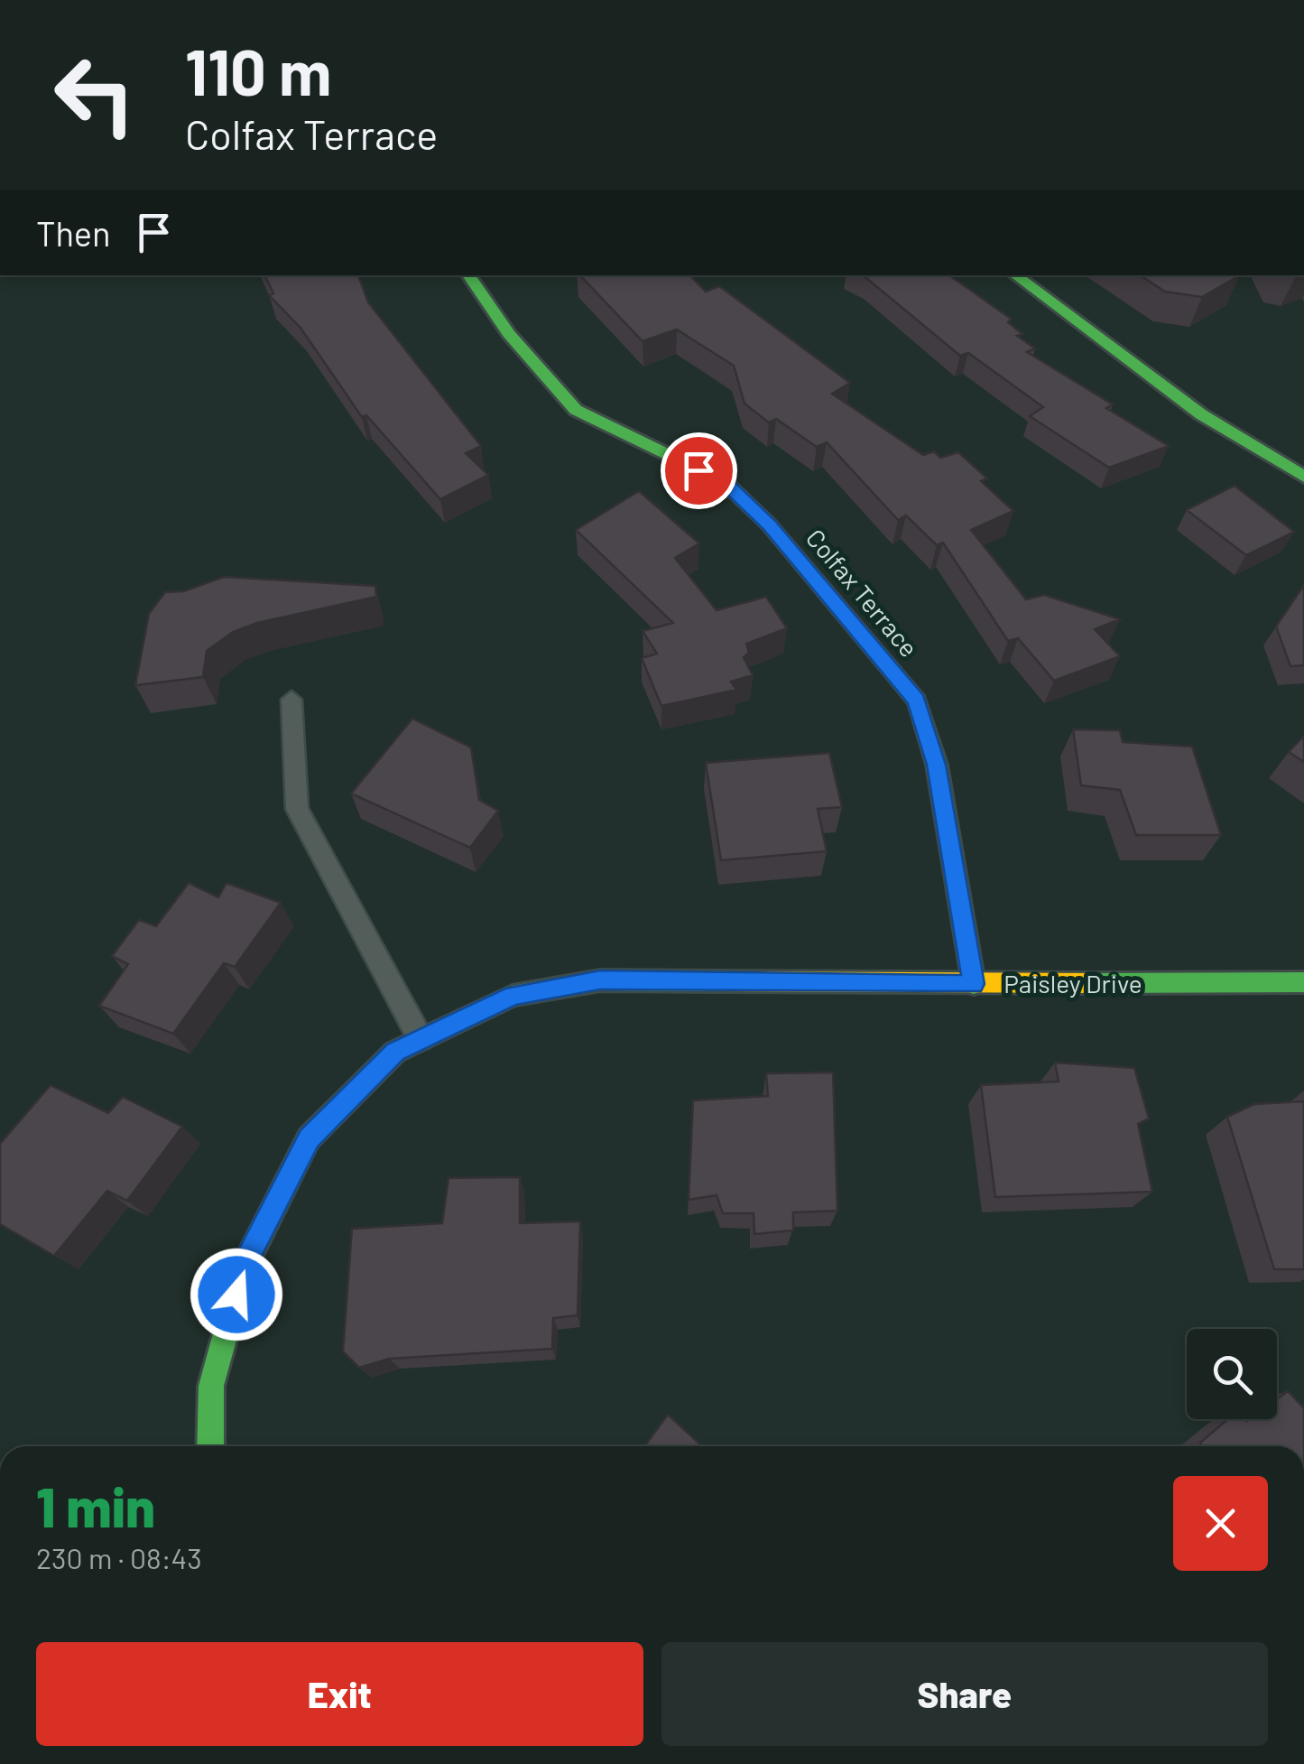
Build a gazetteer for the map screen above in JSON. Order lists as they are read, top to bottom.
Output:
{
  "streets": {
    "street": ["Colfax Terrace", "Paisley Drive"]
  },
  "crossings": [
    ["Colfax Terrace", "Paisley Drive"]
  ],
  "page": {
    "turn": ["110 m", "Colfax Terrace"],
    "then": "Then",
    "heading": ["1 min", "230 m · 08:43"],
    "buttons": ["Exit", "Share"]
  }
}
